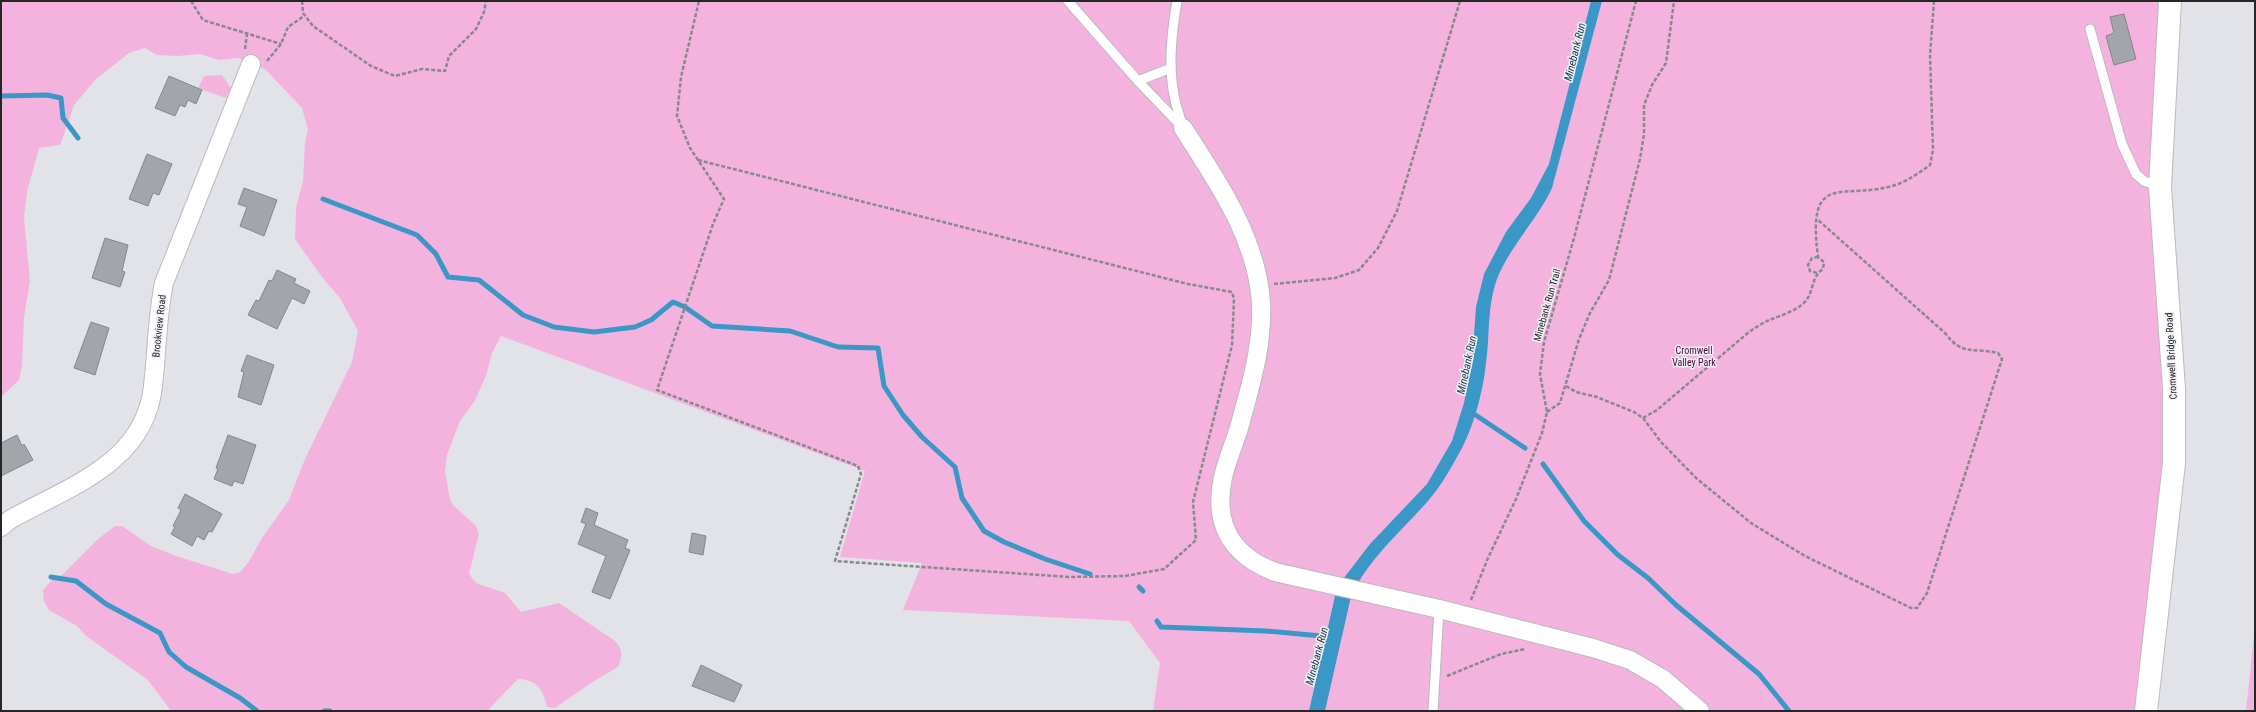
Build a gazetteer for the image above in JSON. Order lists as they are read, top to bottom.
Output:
{
  "streets": {
    "main road": ["Cromwell Bridge Road"],
    "street": ["Brookview Road"],
    "path": ["Minebank Run Trail"]
  },
  "water": ["Minebank Run"],
  "parks": ["Cromwell Valley Park"]
}
